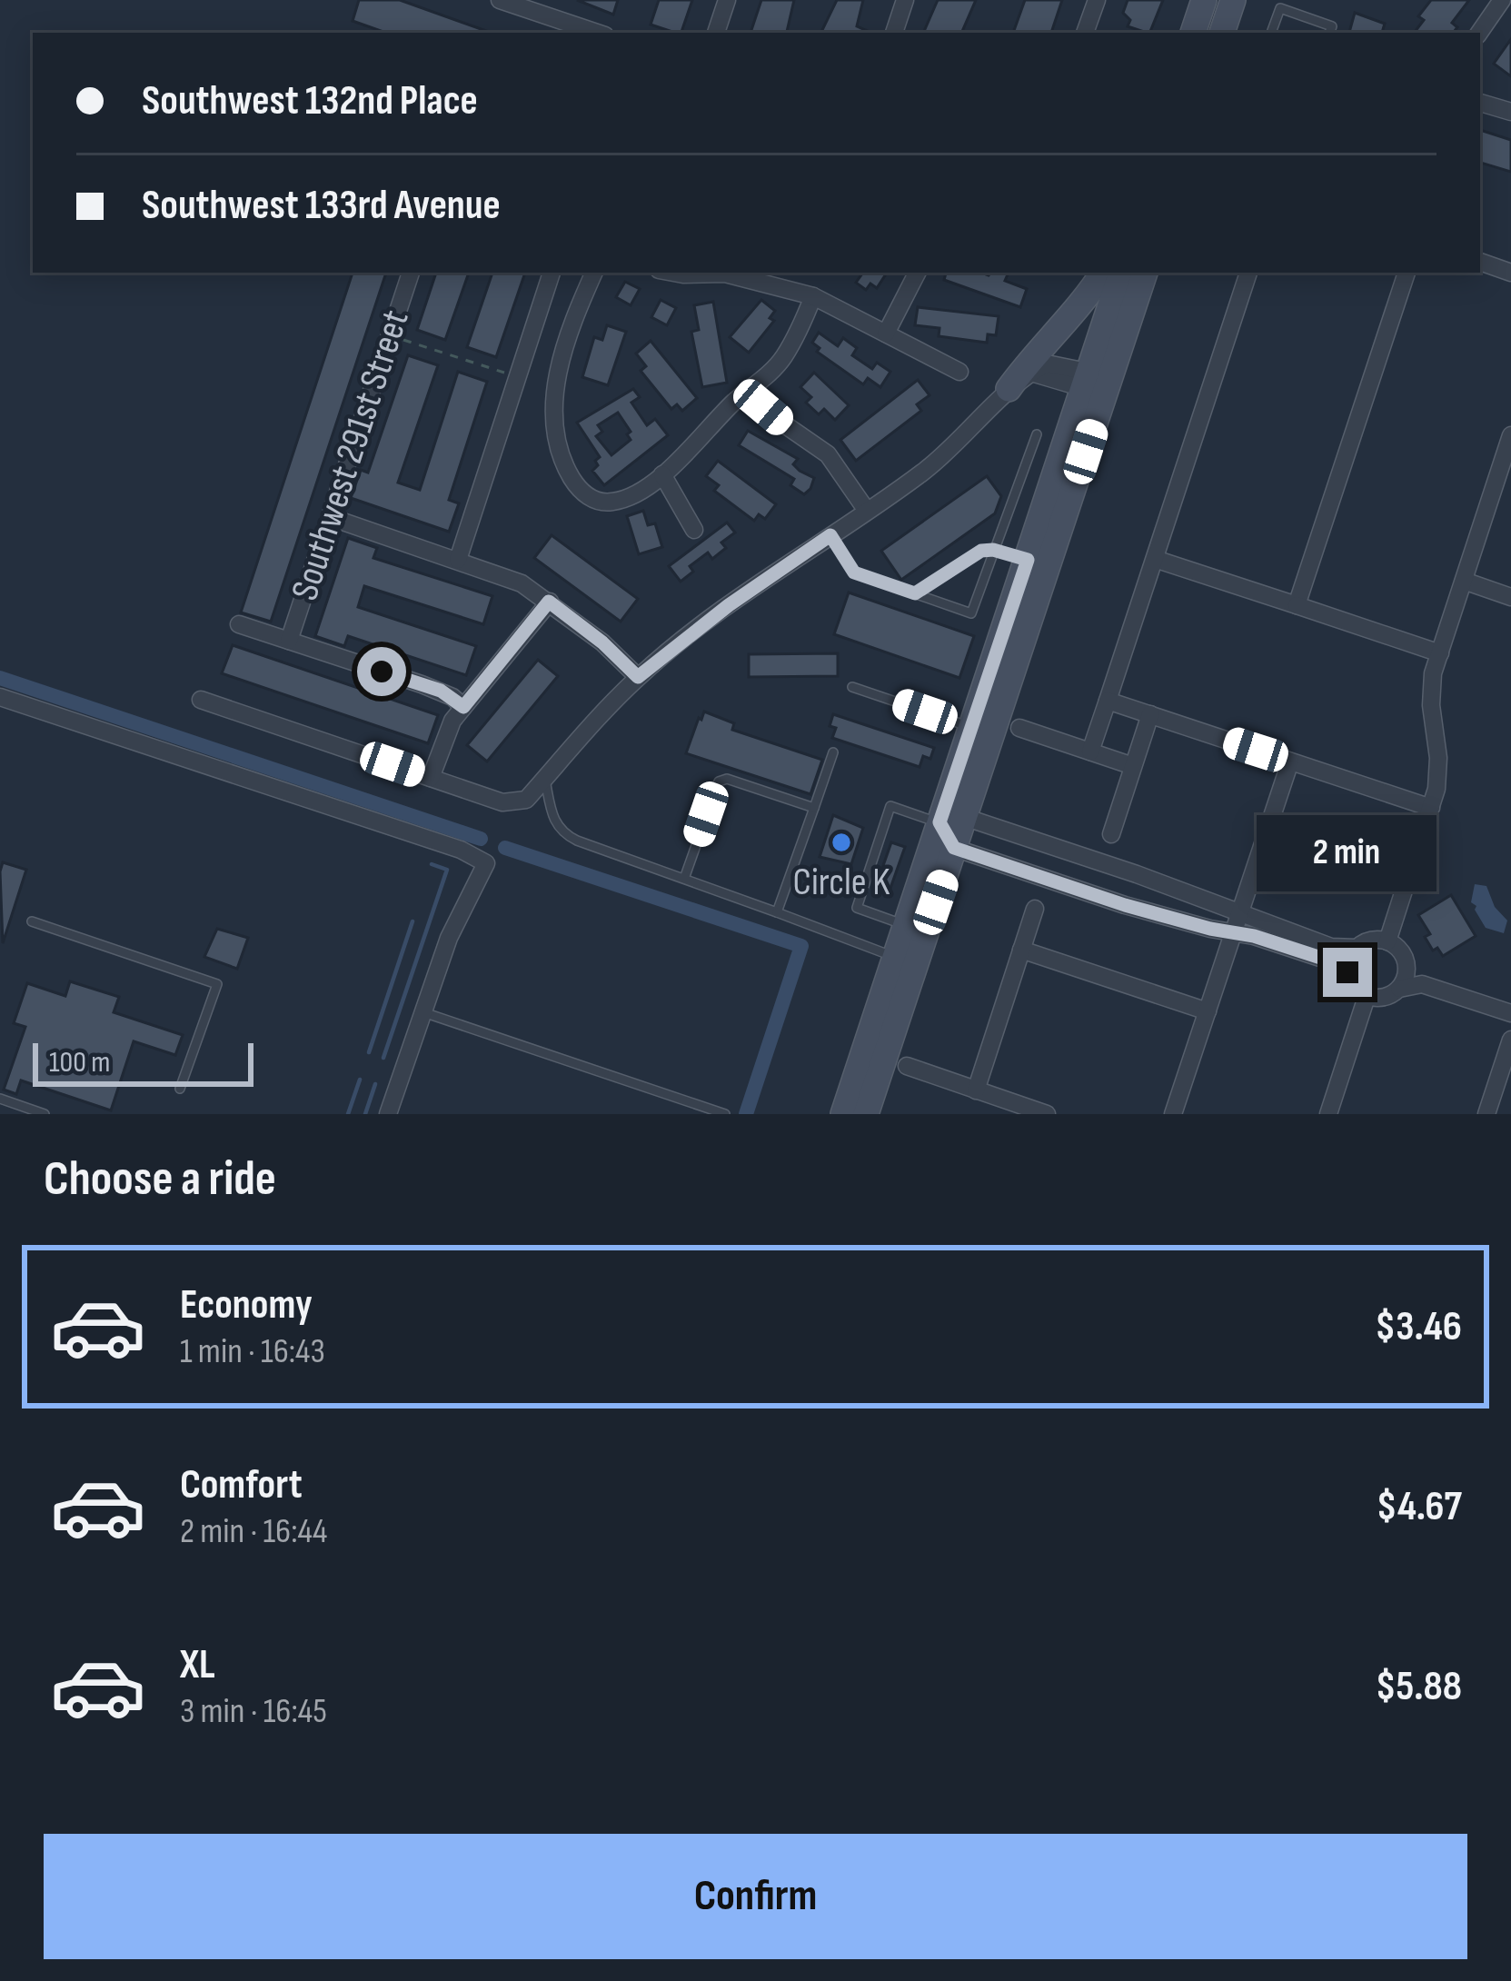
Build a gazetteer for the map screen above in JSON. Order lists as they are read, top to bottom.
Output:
{
  "streets": {
    "street": ["Southwest 291st Street"]
  },
  "places": ["Circle K"],
  "scale_bar": "100 m",
  "page": {
    "banner": ["Southwest 132nd Place", "Southwest 133rd Avenue"],
    "bubble": "2 min",
    "scale": "100 m",
    "heading": "Choose a ride",
    "list": [
      {
        "name": "Economy",
        "note": "1 min · 16:43",
        "value": "$3.46"
      },
      {
        "name": "Comfort",
        "note": "2 min · 16:44",
        "value": "$4.67"
      },
      {
        "name": "XL",
        "note": "3 min · 16:45",
        "value": "$5.88"
      }
    ],
    "buttons": "Confirm"
  }
}
